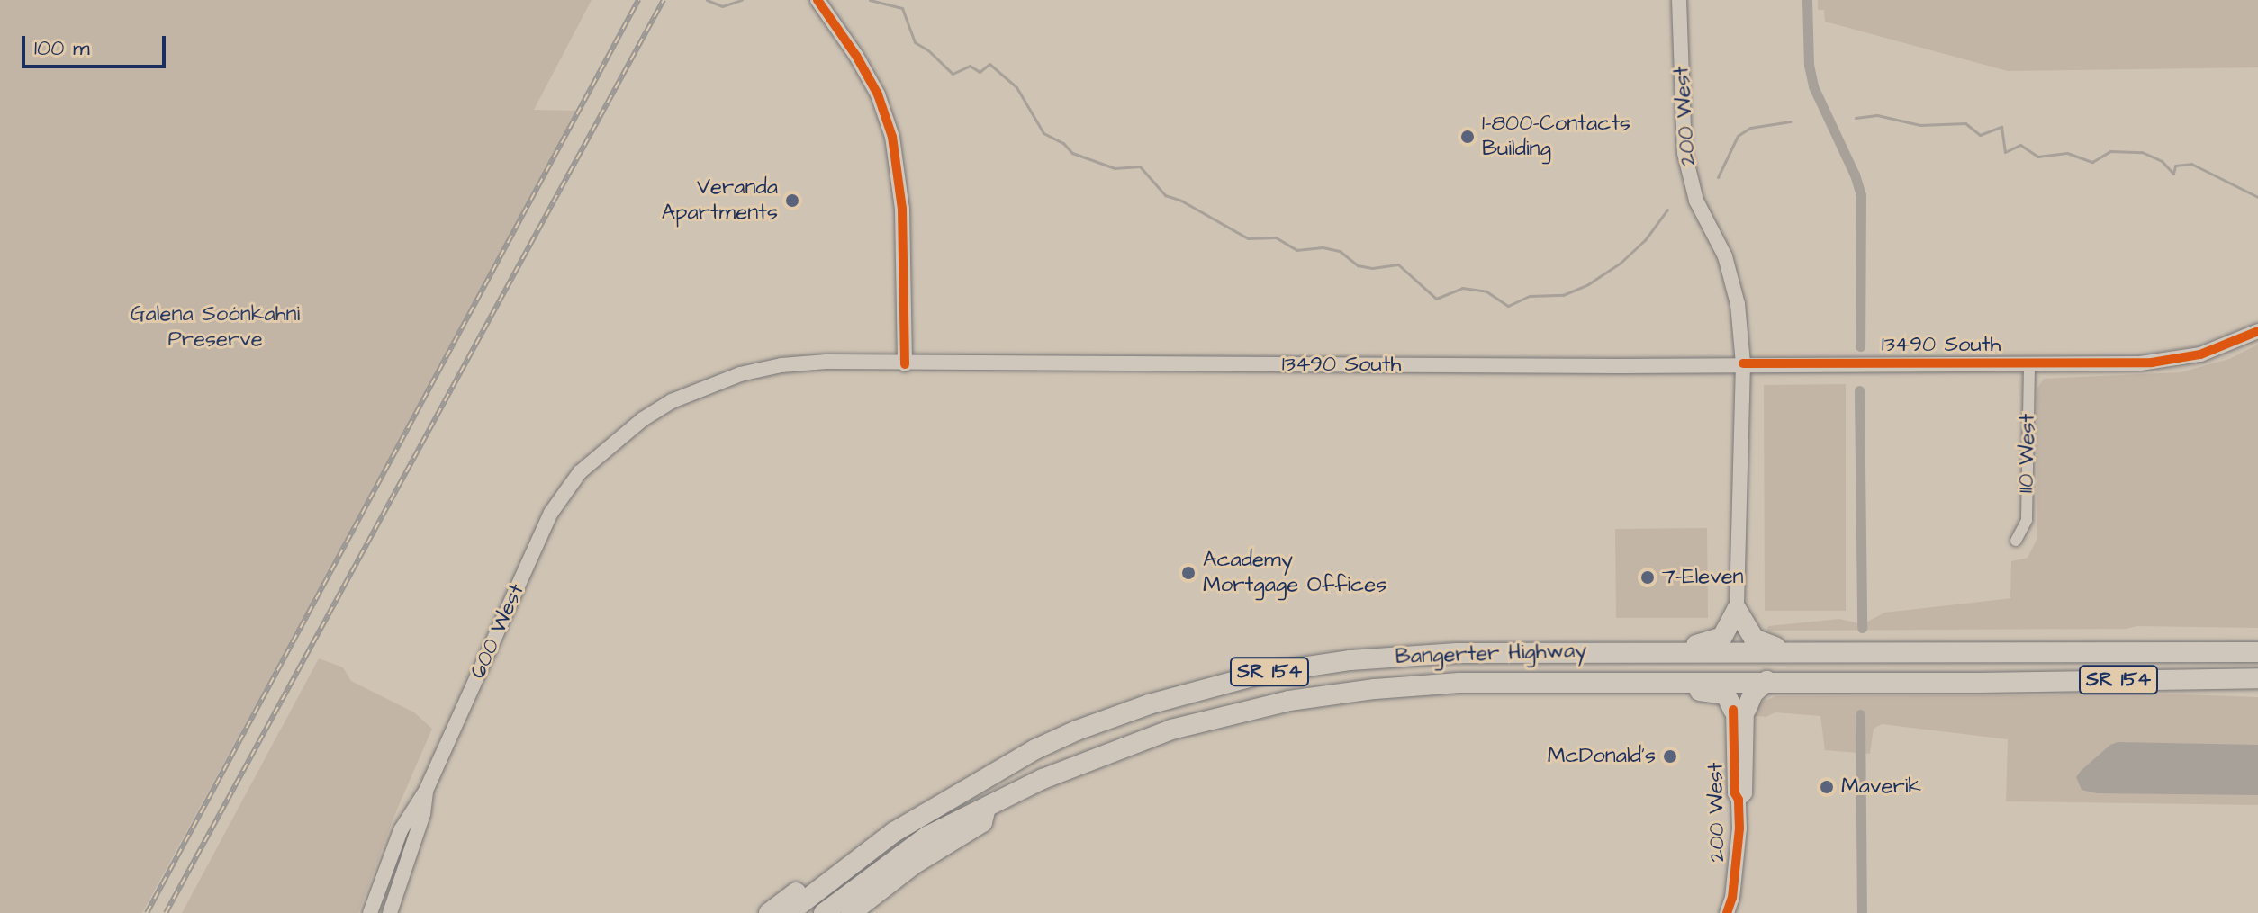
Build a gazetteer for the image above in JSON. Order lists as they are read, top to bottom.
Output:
{
  "streets": {
    "highway": ["Bangerter Highway", "SR 154"],
    "main road": ["200 West", "13490 South", "600 West"],
    "street": ["110 West"]
  },
  "crossings": [
    ["200 West", "13490 South"],
    ["13490 South", "110 West"],
    ["13490 South", "600 West"]
  ],
  "parks": ["Galena Soónkahni Preserve"],
  "places": [
    "1-800-Contacts Building",
    "Veranda Apartments",
    "Academy Mortgage Offices",
    "7-Eleven",
    "McDonald's",
    "Maverik"
  ],
  "scale_bar": "100 m"
}
